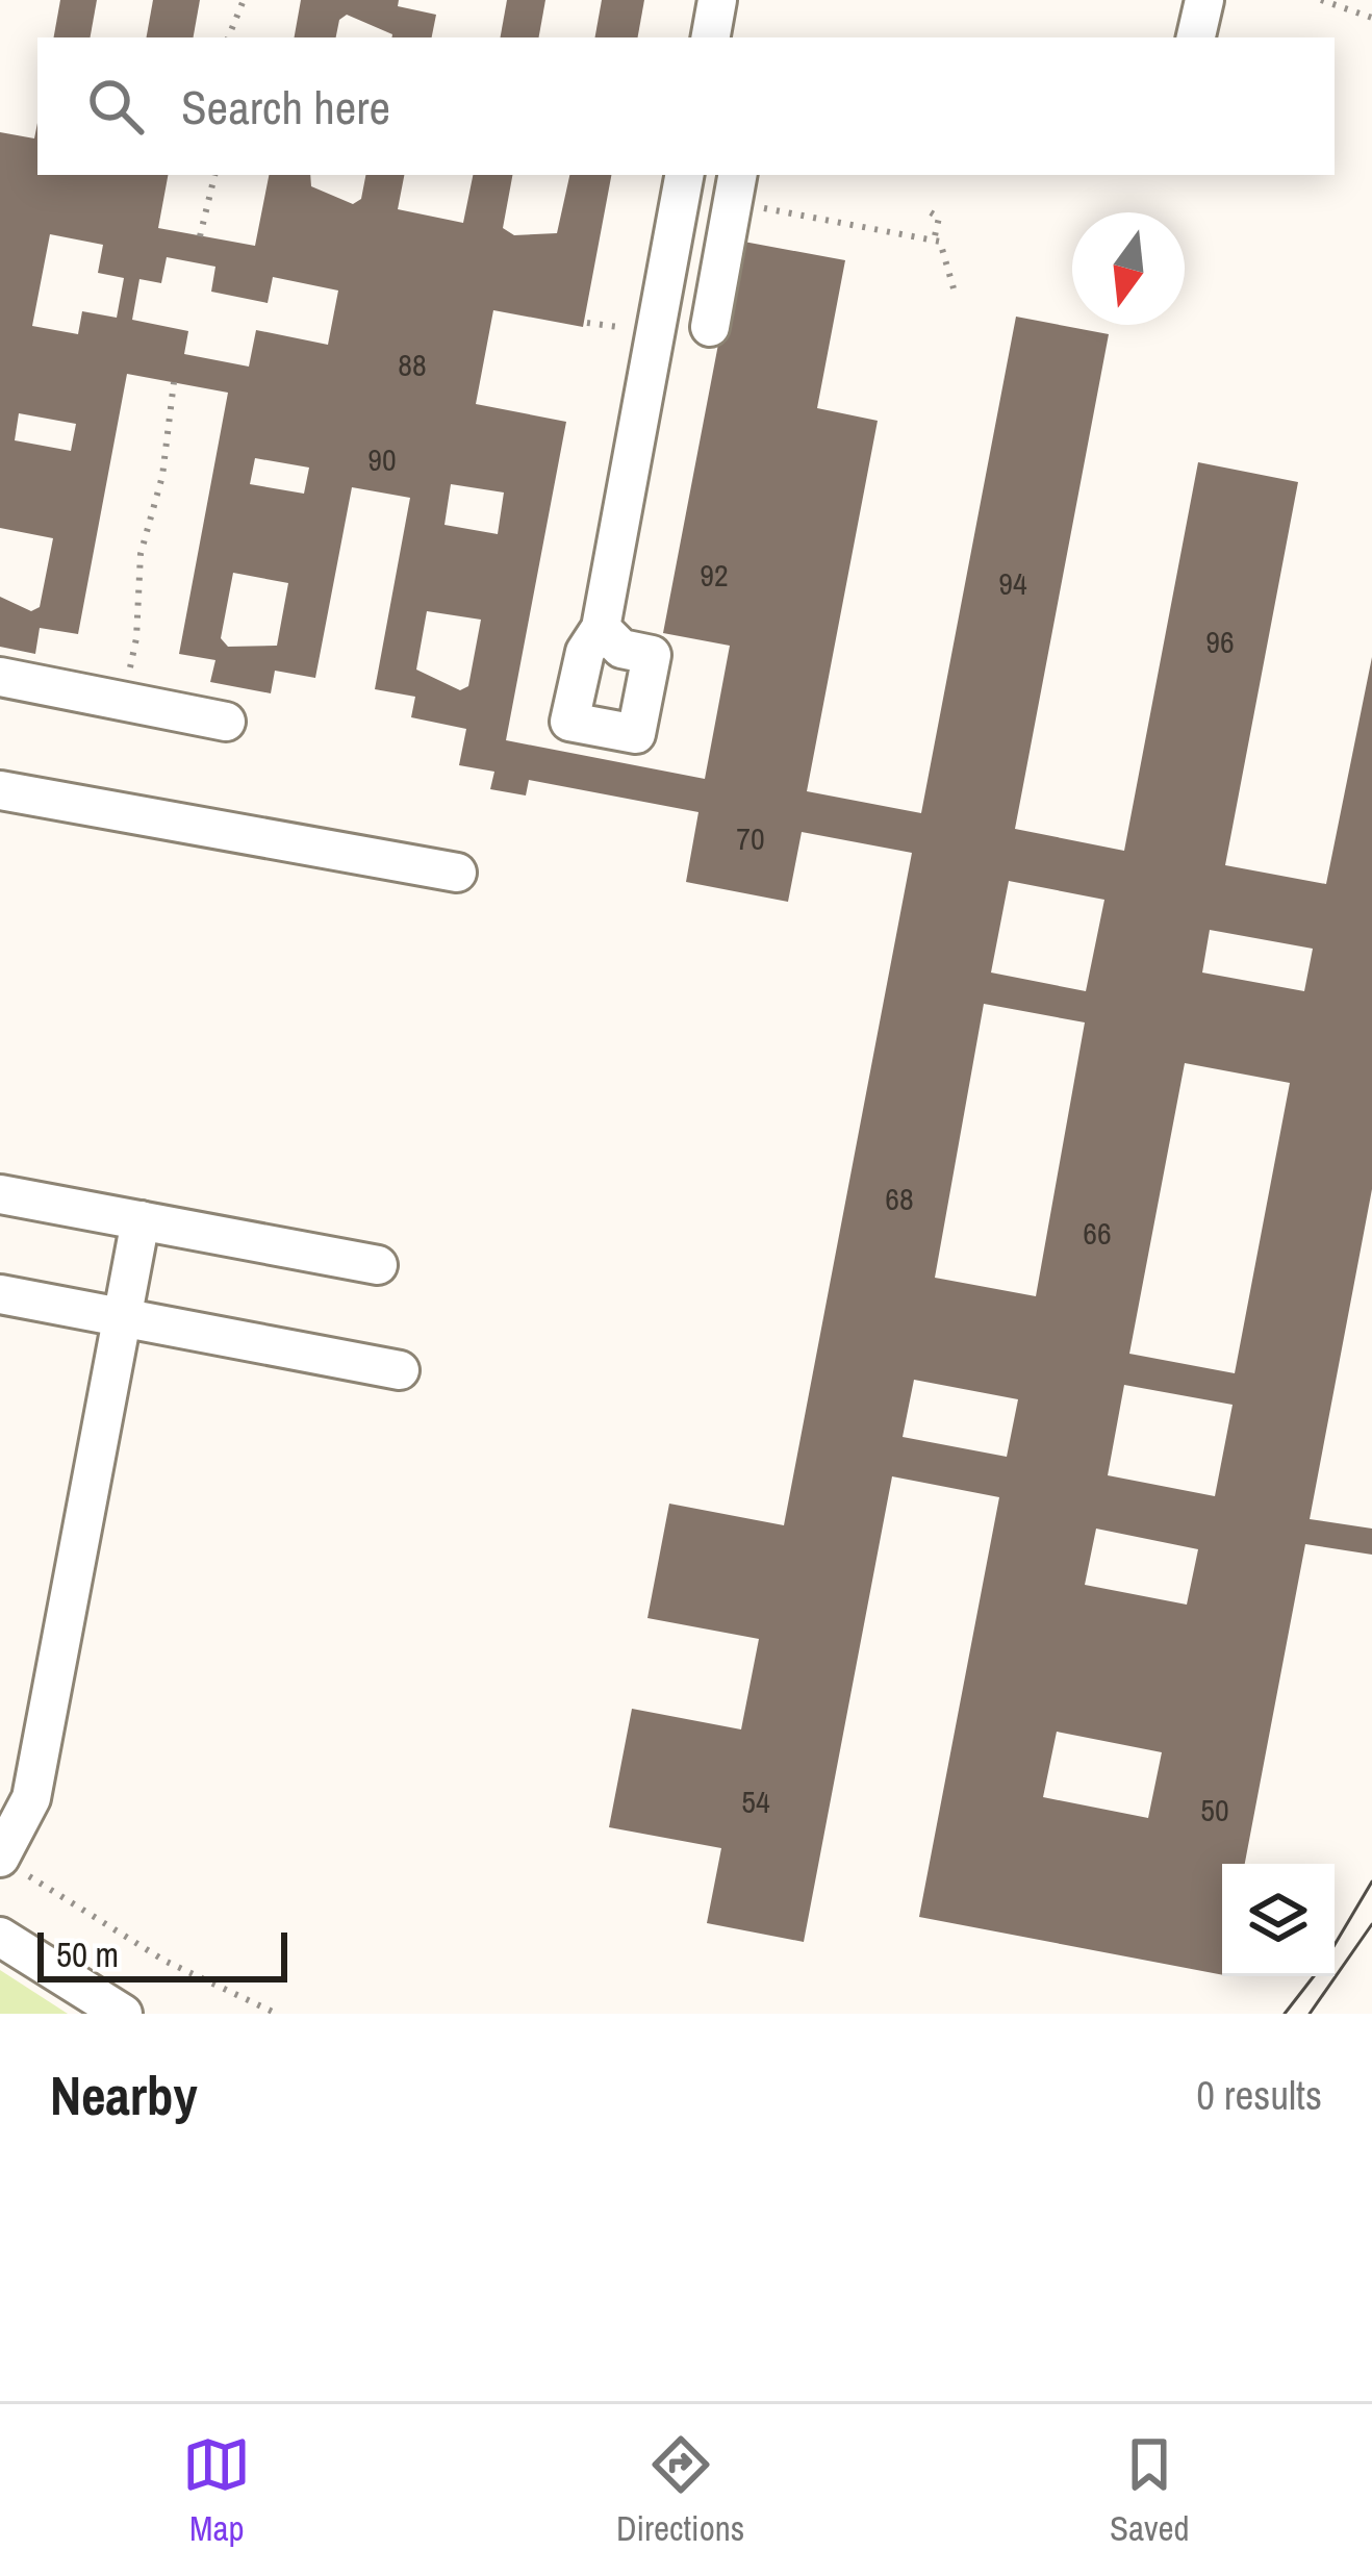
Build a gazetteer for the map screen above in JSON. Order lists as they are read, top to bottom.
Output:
{
  "house_numbers": [
    "88",
    "90",
    "92",
    "94",
    "96",
    "70",
    "68",
    "66",
    "54",
    "50"
  ],
  "scale_bar": "50 m",
  "north": "bottom",
  "page": {
    "search": "Search here",
    "scale": "50 m",
    "heading": ["Nearby", "0 results"],
    "nav": ["Map", "Directions", "Saved"]
  }
}
